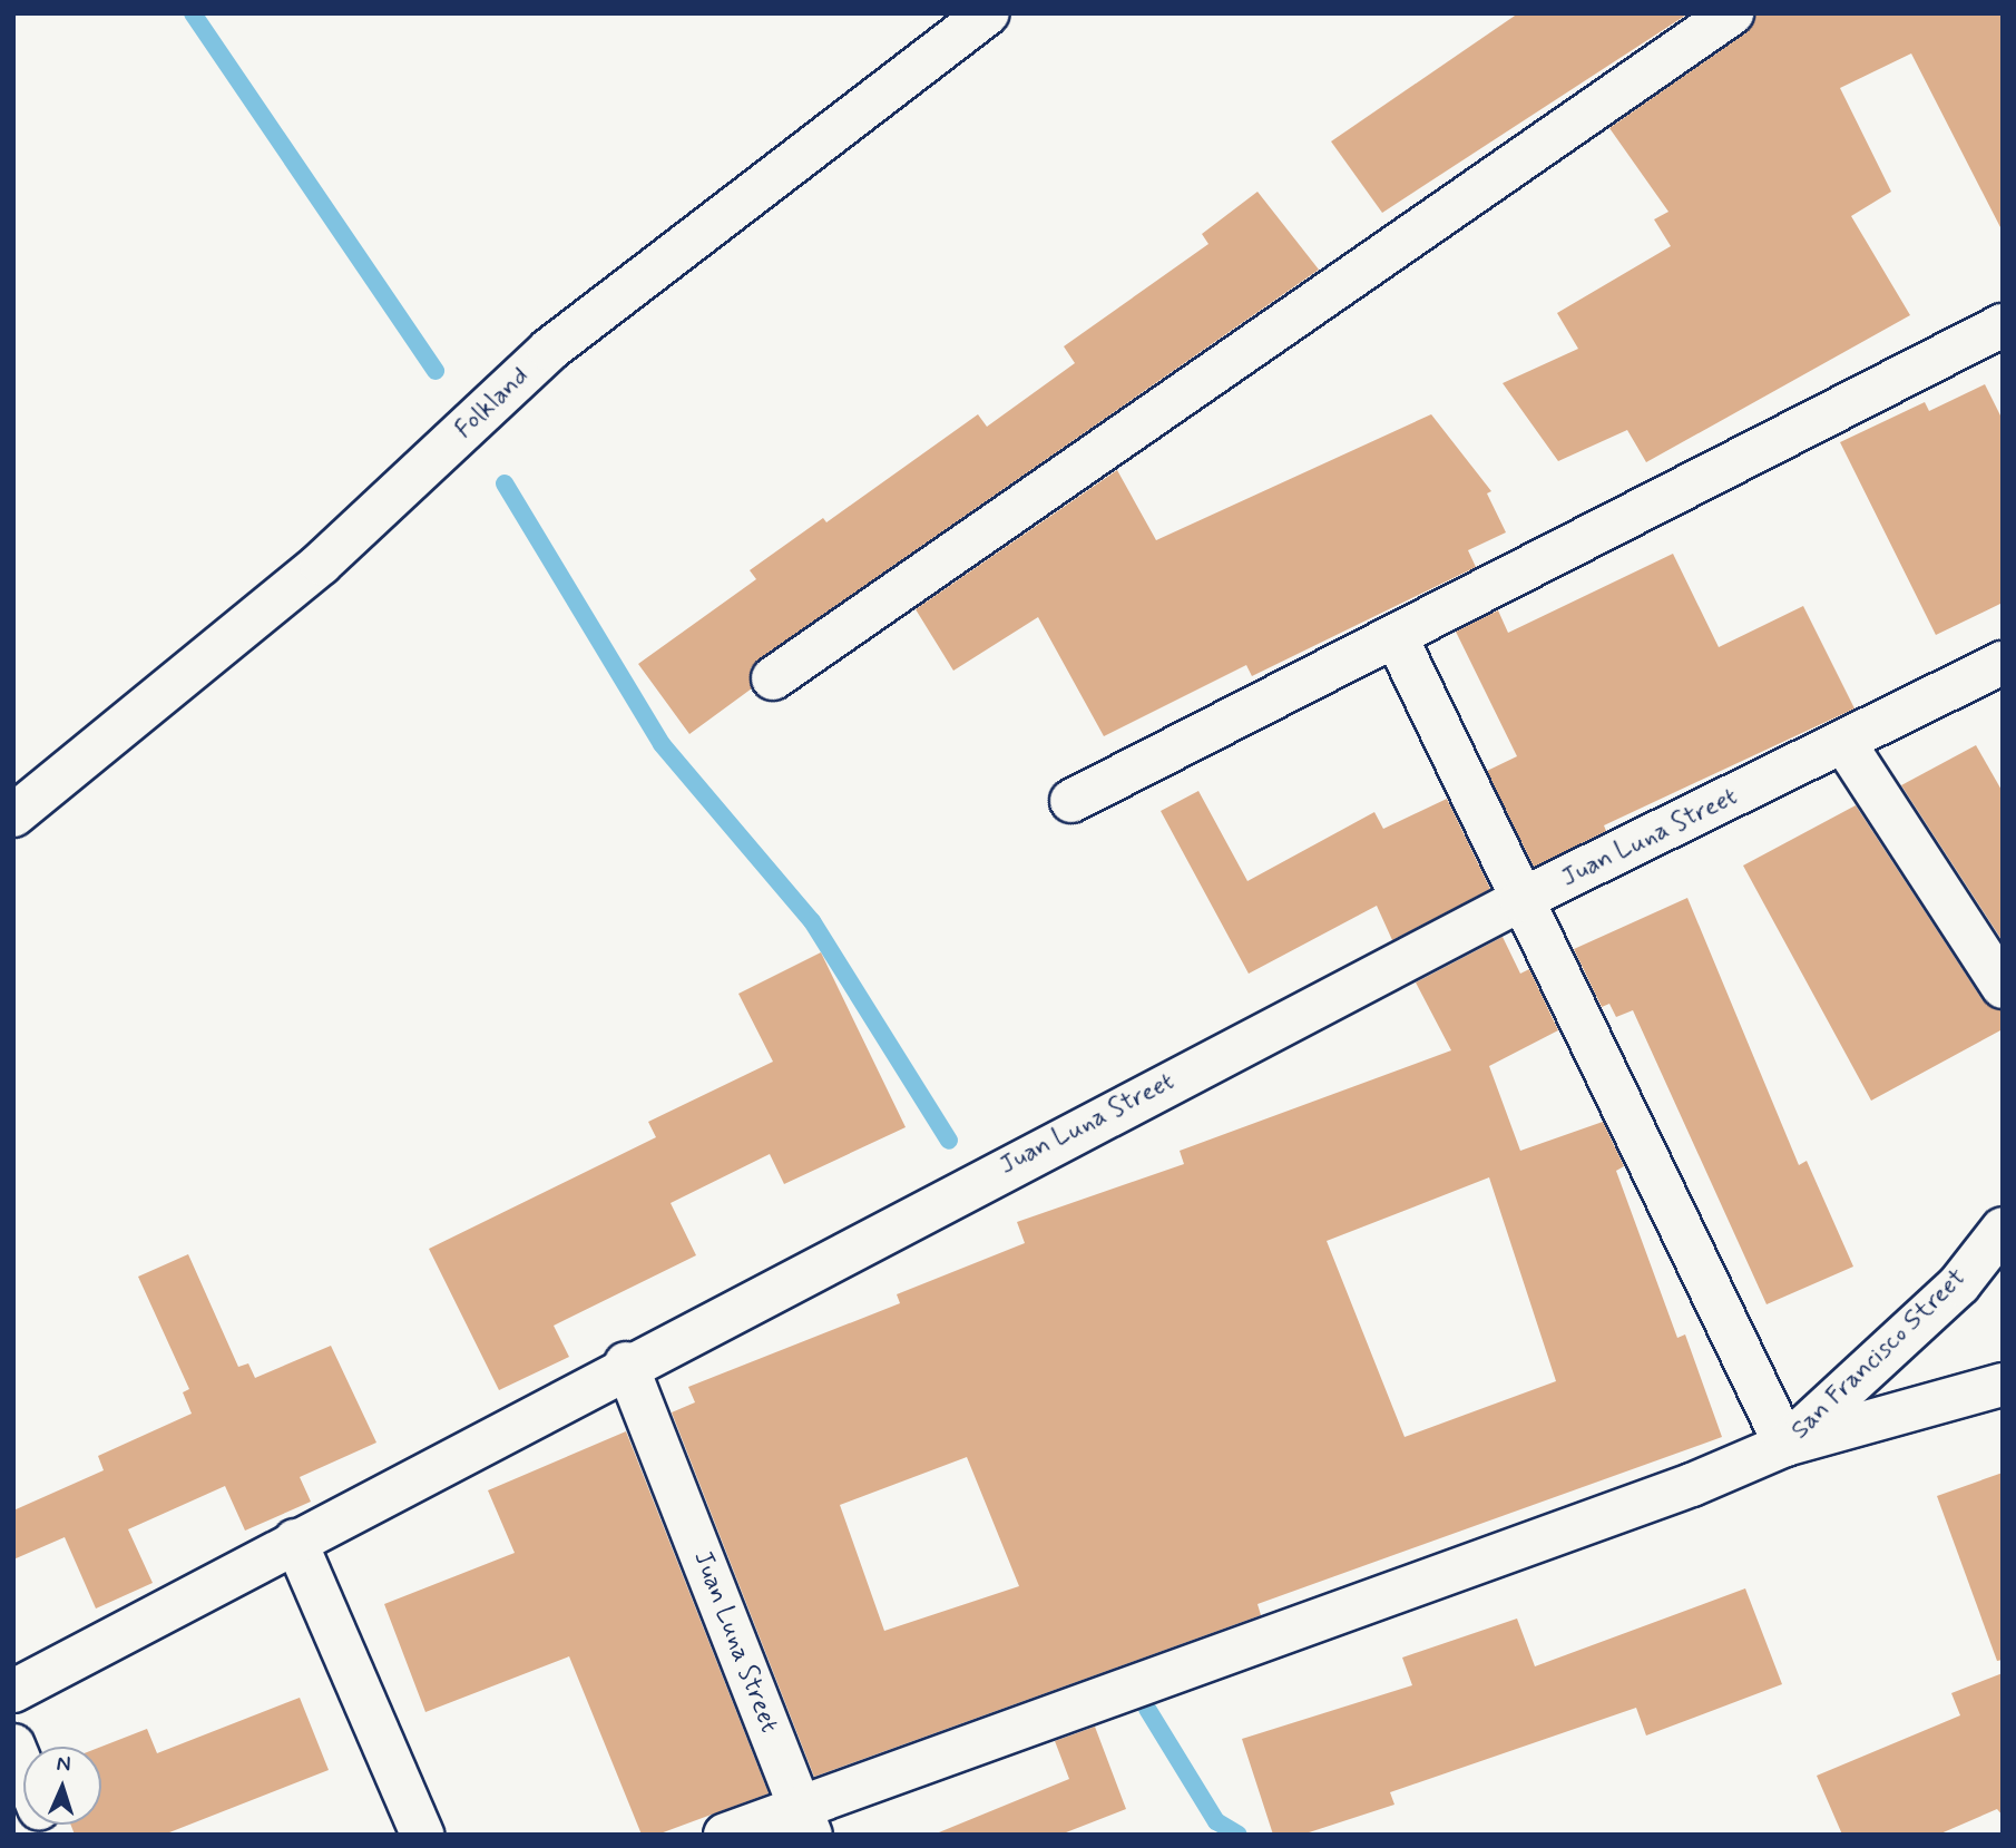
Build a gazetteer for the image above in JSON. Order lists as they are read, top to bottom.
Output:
{
  "streets": {
    "street": ["Folkland", "Juan Luna Street", "San Francisco Street"]
  },
  "north": "top"
}
